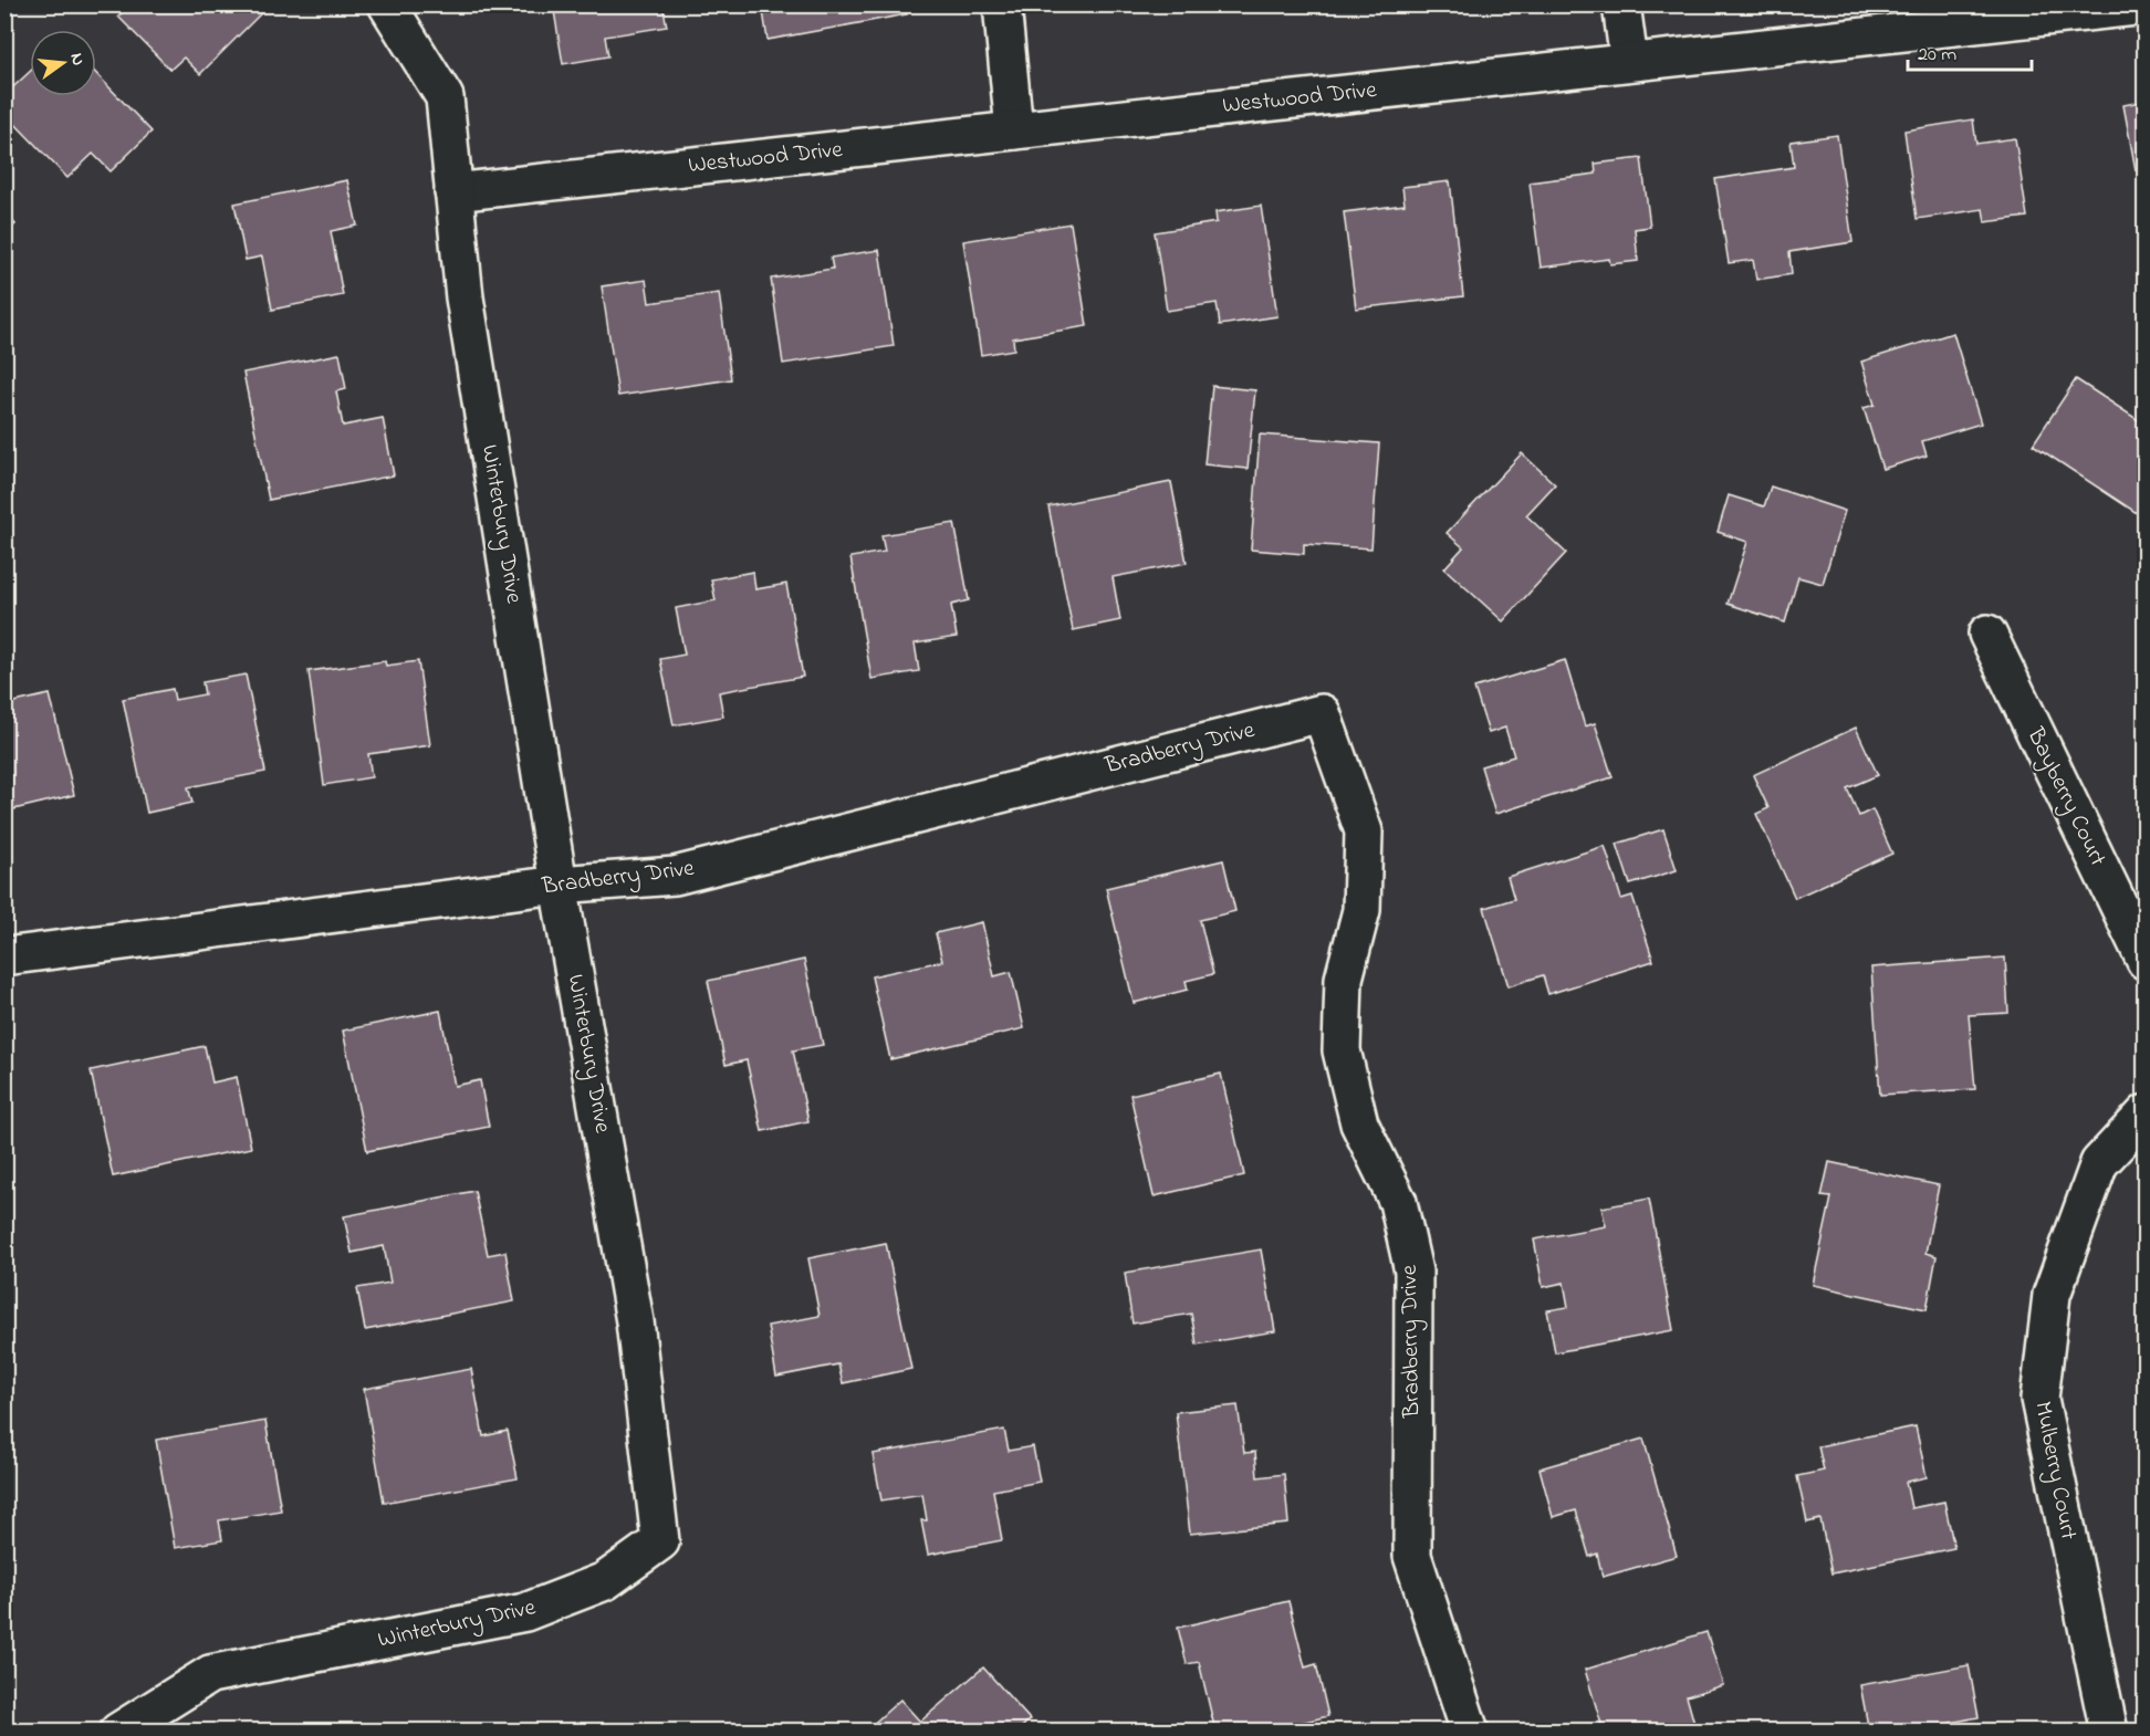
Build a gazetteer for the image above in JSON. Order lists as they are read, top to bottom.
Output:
{
  "streets": {
    "street": [
      "Westwood Drive",
      "Winterbury Drive",
      "Bradberry Drive",
      "Bayberry Court",
      "Mulberry Court"
    ]
  },
  "crossings": [
    ["Westwood Drive", "Winterbury Drive"],
    ["Winterbury Drive", "Bradberry Drive"]
  ],
  "scale_bar": "20 m",
  "north": "right"
}
